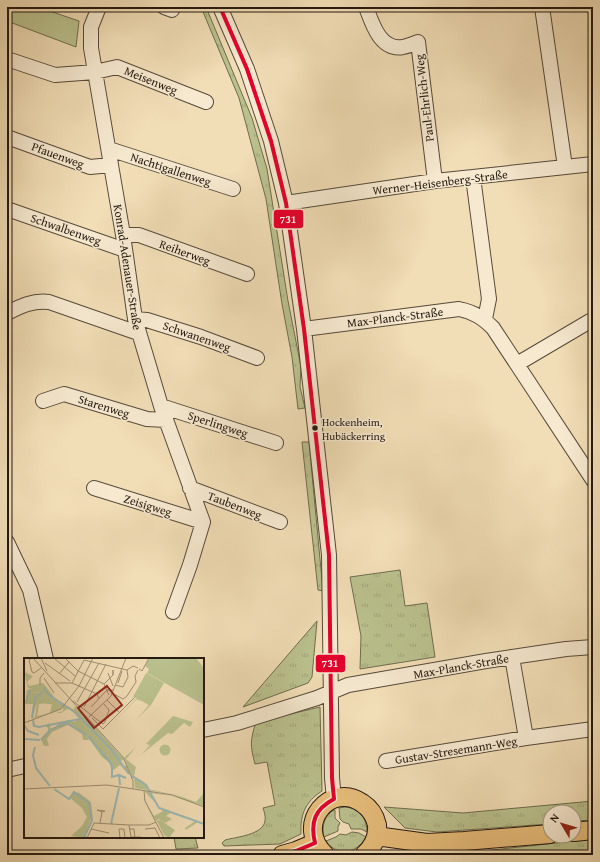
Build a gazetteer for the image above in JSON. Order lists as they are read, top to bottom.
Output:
{
  "streets": {
    "street": [
      "Meisenweg",
      "Paul-Ehrlich-Weg",
      "Pfauenweg",
      "Nachtigallenweg",
      "Werner-Heisenberg-Straße",
      "Schwalbenweg",
      "Reiherweg",
      "Konrad-Adenauer-Straße",
      "Max-Planck-Straße",
      "Schwanenweg",
      "Starenweg",
      "Sperlingweg",
      "Zeisigweg",
      "Taubenweg",
      "Gustav-Stresemann-Weg"
    ]
  },
  "crossings": [
    ["Meisenweg", "Konrad-Adenauer-Straße"],
    ["Paul-Ehrlich-Weg", "Werner-Heisenberg-Straße"],
    ["Pfauenweg", "Konrad-Adenauer-Straße"],
    ["Nachtigallenweg", "Konrad-Adenauer-Straße"],
    ["Schwalbenweg", "Konrad-Adenauer-Straße"],
    ["Reiherweg", "Konrad-Adenauer-Straße"],
    ["Konrad-Adenauer-Straße", "Schwanenweg"],
    ["Konrad-Adenauer-Straße", "Starenweg"],
    ["Konrad-Adenauer-Straße", "Sperlingweg"],
    ["Konrad-Adenauer-Straße", "Zeisigweg"],
    ["Konrad-Adenauer-Straße", "Taubenweg"],
    ["Max-Planck-Straße", "Gustav-Stresemann-Weg"]
  ],
  "places": ["Hockenheim, Hubäckerring"],
  "lines": ["transit line 731"],
  "north": "top left"
}
